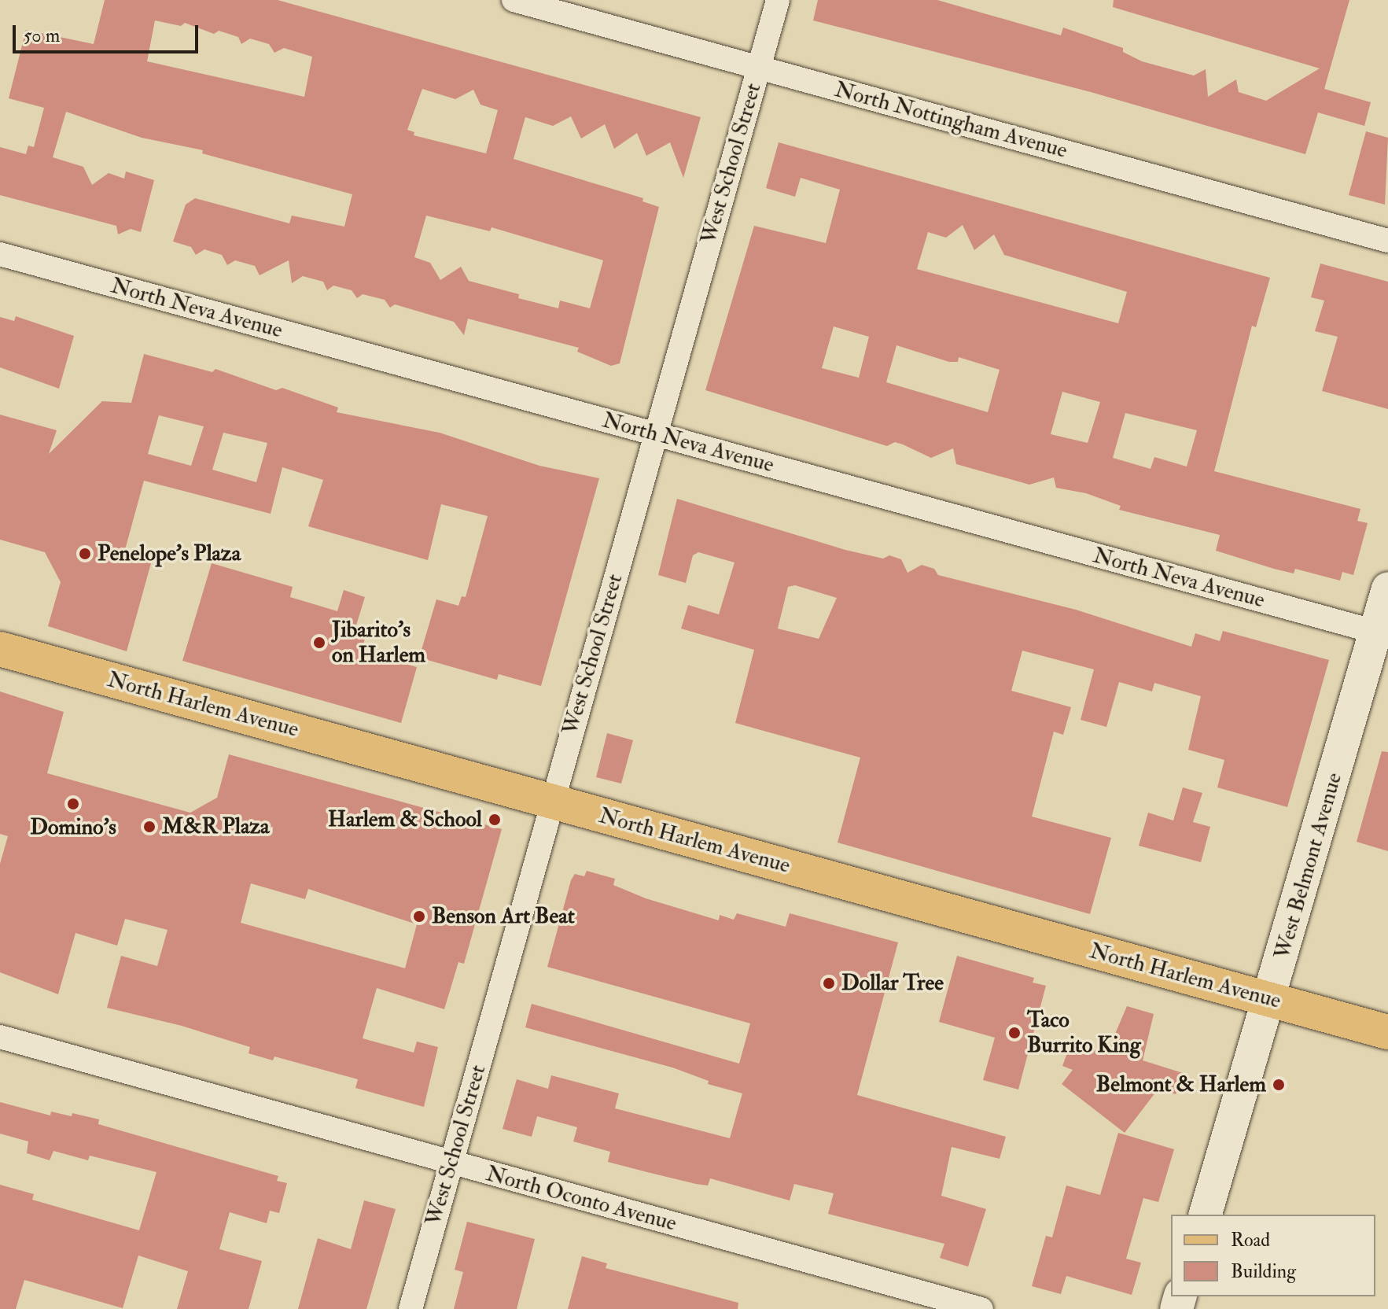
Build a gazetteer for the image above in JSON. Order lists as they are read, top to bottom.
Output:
{
  "streets": {
    "main road": ["North Harlem Avenue", "West Belmont Avenue"],
    "street": [
      "North Nottingham Avenue",
      "West School Street",
      "North Neva Avenue",
      "North Oconto Avenue"
    ]
  },
  "crossings": [
    ["North Nottingham Avenue", "West School Street"],
    ["West School Street", "North Neva Avenue"],
    ["West School Street", "North Harlem Avenue"],
    ["West School Street", "North Oconto Avenue"],
    ["North Neva Avenue", "West Belmont Avenue"],
    ["North Harlem Avenue", "West Belmont Avenue"]
  ],
  "places": [
    "Penelope's Plaza",
    "Jibarito’s on Harlem",
    "Domino's",
    "Harlem & School",
    "M&R Plaza",
    "Benson Art Beat",
    "Dollar Tree",
    "Taco Burrito King",
    "Belmont & Harlem"
  ],
  "legend": ["Road", "Building"],
  "scale_bar": "50 m"
}
